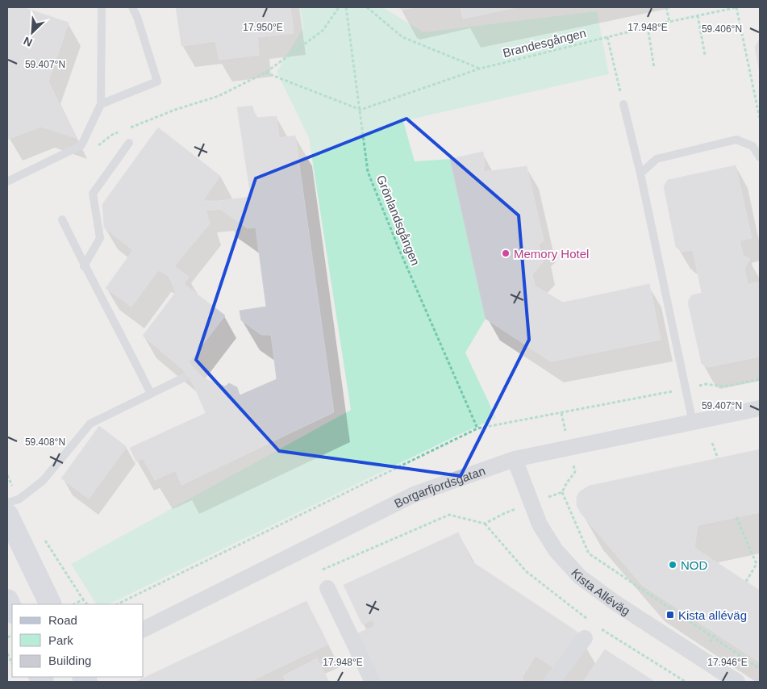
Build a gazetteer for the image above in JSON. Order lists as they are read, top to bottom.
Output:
{
  "streets": {
    "street": ["Borgarfjordsgatan", "Kista Alléväg"],
    "path": ["Brandesgången", "Grönlandsgången"]
  },
  "crossings": [
    ["Brandesgången", "Grönlandsgången"],
    ["Borgarfjordsgatan", "Kista Alléväg"]
  ],
  "places": {
    "other": ["Memory Hotel", "NOD"],
    "transit": ["Kista alléväg"]
  },
  "legend": ["Road", "Park", "Building"],
  "north": "bottom left",
  "coordinates": [
    "17.950°E",
    "17.948°E",
    "59.406°N",
    "59.407°N",
    "59.408°N",
    "17.946°E"
  ]
}
